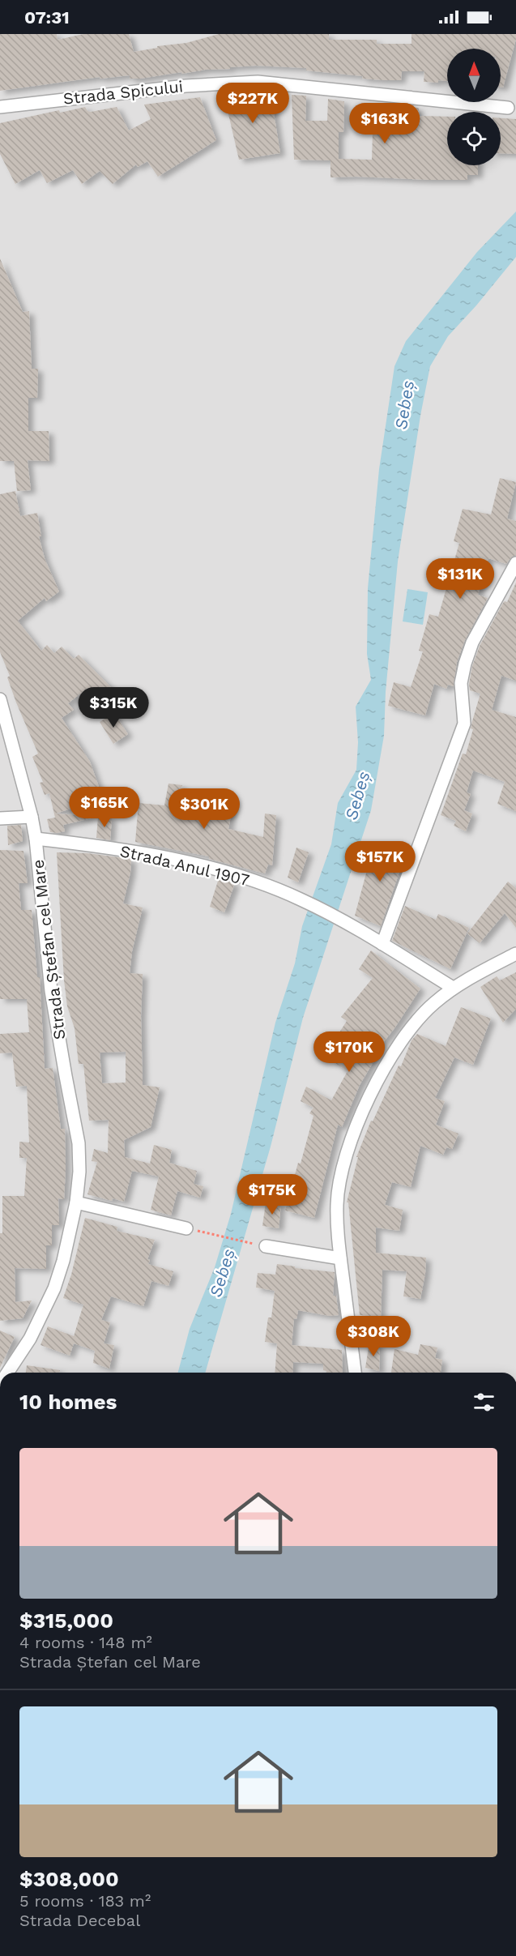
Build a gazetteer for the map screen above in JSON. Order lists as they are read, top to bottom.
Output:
{
  "streets": {
    "street": ["Strada Spicului", "Strada Anul 1907", "Strada Ștefan cel Mare"]
  },
  "crossings": [
    ["Strada Anul 1907", "Strada Ștefan cel Mare"]
  ],
  "water": ["Sebeș"],
  "north": "top",
  "page": {
    "status": "07:31",
    "price": [
      "$227K",
      "$163K",
      "$131K",
      "$315K",
      "$165K",
      "$301K",
      "$157K",
      "$170K",
      "$175K",
      "$308K"
    ],
    "heading": "10 homes",
    "list": [
      {
        "name": "$315,000",
        "note": "4 rooms · 148 m² · Strada Ștefan cel Mare"
      },
      {
        "name": "$308,000",
        "note": "5 rooms · 183 m² · Strada Decebal"
      }
    ]
  }
}
